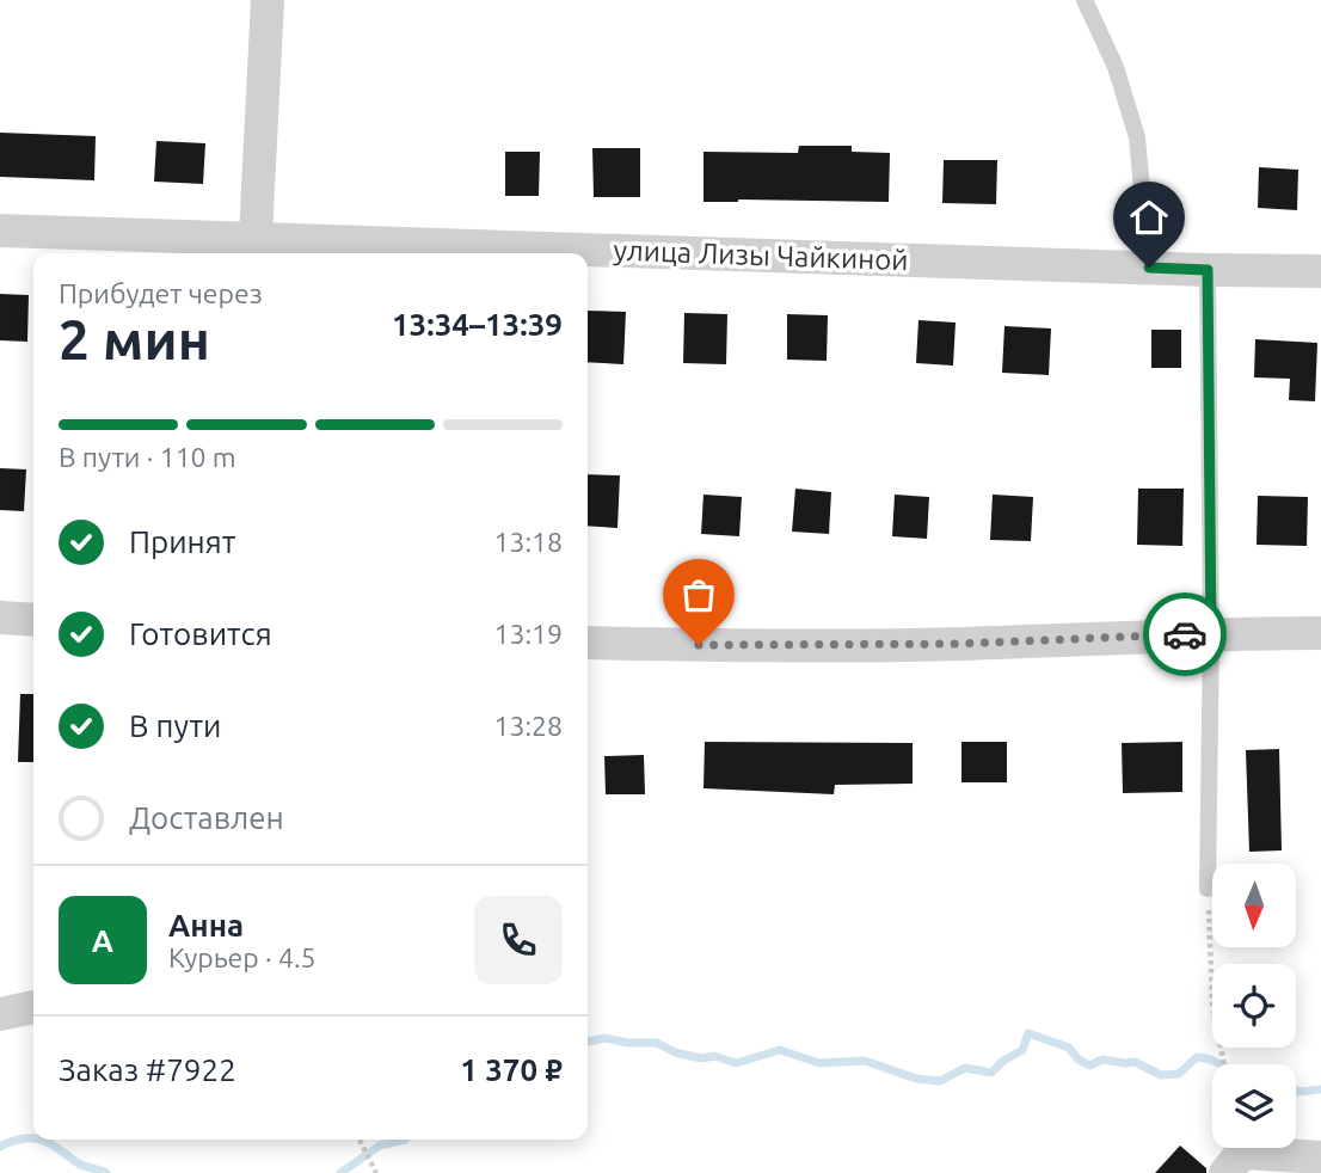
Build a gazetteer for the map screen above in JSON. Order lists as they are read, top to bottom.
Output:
{
  "streets": {
    "street": ["улица Лизы Чайкиной"]
  },
  "north": "bottom",
  "page": {
    "heading": ["2 мин", "Прибудет через", "13:34–13:39"],
    "panel": [
      "Анна",
      "Курьер · 4.5",
      "Заказ #7922",
      "1 370 ₽"
    ],
    "bar": "В пути · 110 m",
    "list": [
      ["Принят", "13:18"],
      ["Готовится", "13:19"],
      ["В пути", "13:28"],
      "Доставлен"
    ],
    "round": "А"
  }
}
